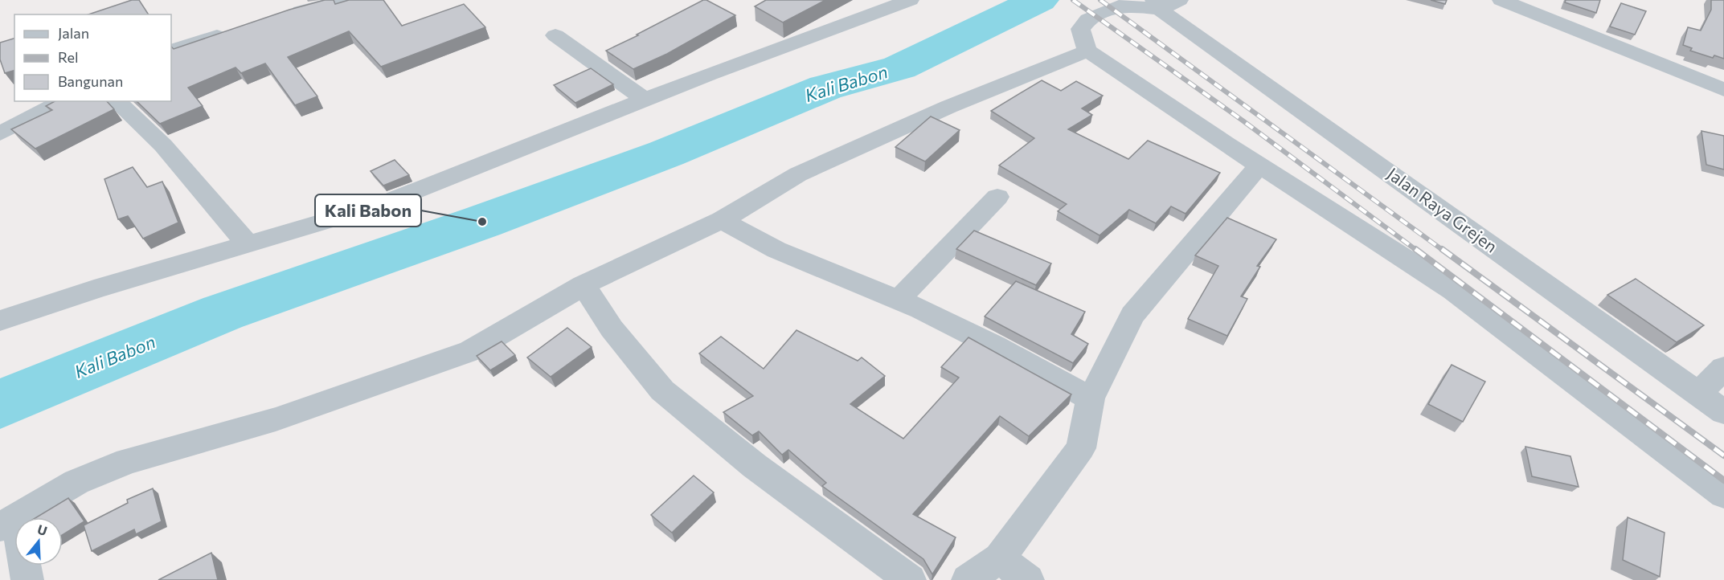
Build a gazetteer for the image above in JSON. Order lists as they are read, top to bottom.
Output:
{
  "streets": {
    "street": ["Jalan Raya Grejen"]
  },
  "water": ["Kali Babon"],
  "places": ["Kali Babon"],
  "legend": ["Jalan", "Rel", "Bangunan"],
  "north": "top"
}
